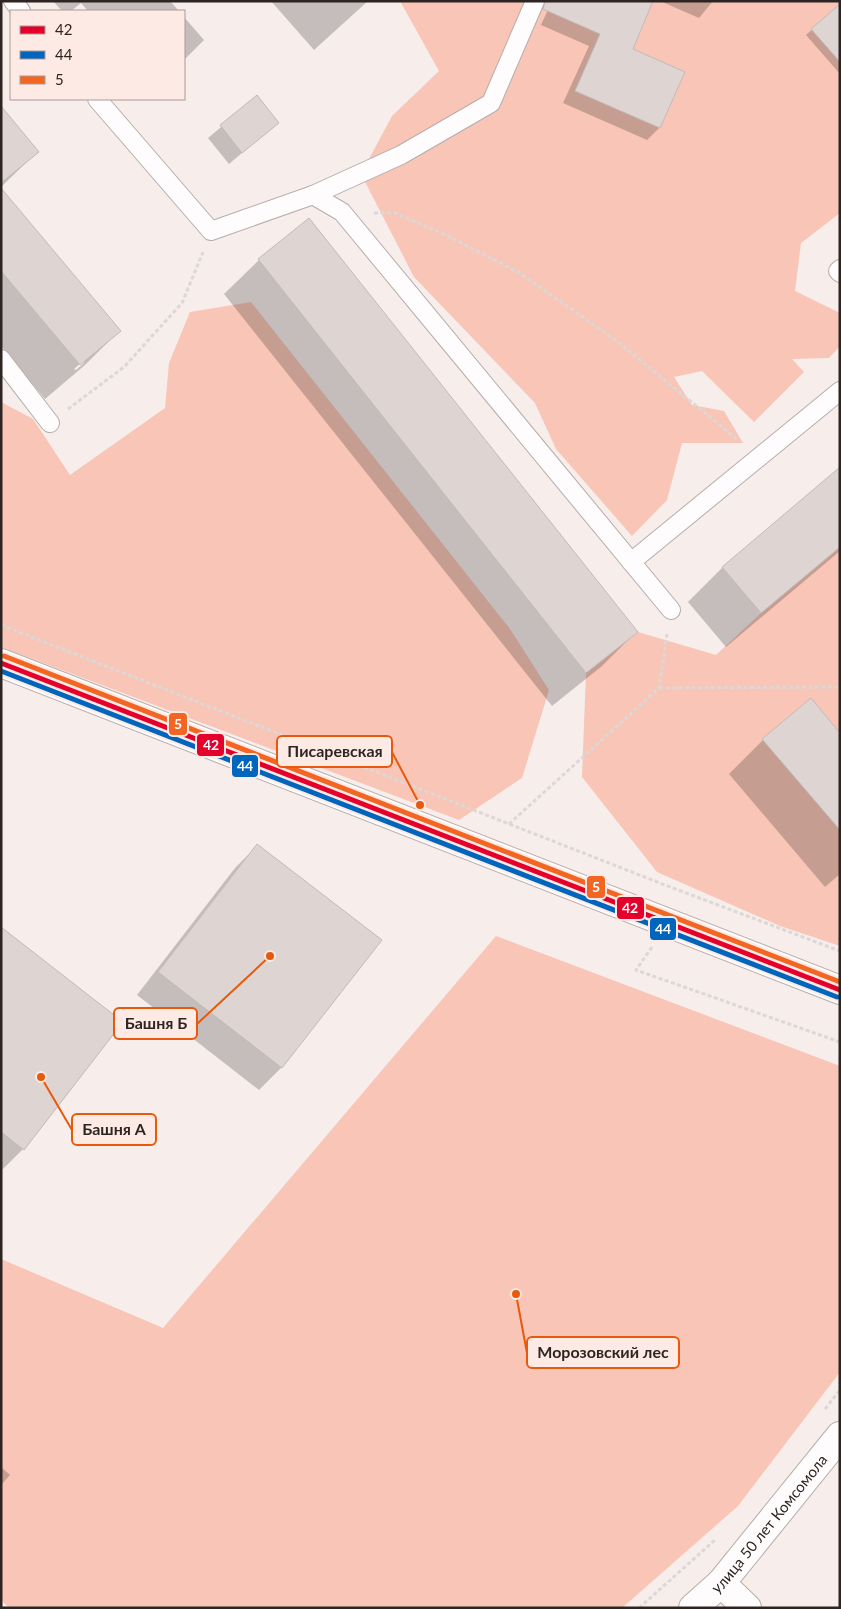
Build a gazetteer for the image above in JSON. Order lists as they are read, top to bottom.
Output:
{
  "streets": {
    "street": ["улица 50 лет Комсомола"]
  },
  "places": [
    "Писаревская",
    "Башня Б",
    "Башня А",
    "Морозовский лес"
  ],
  "lines": ["transit line 5", "transit line 42", "transit line 44"],
  "legend": ["42", "44", "5"]
}
